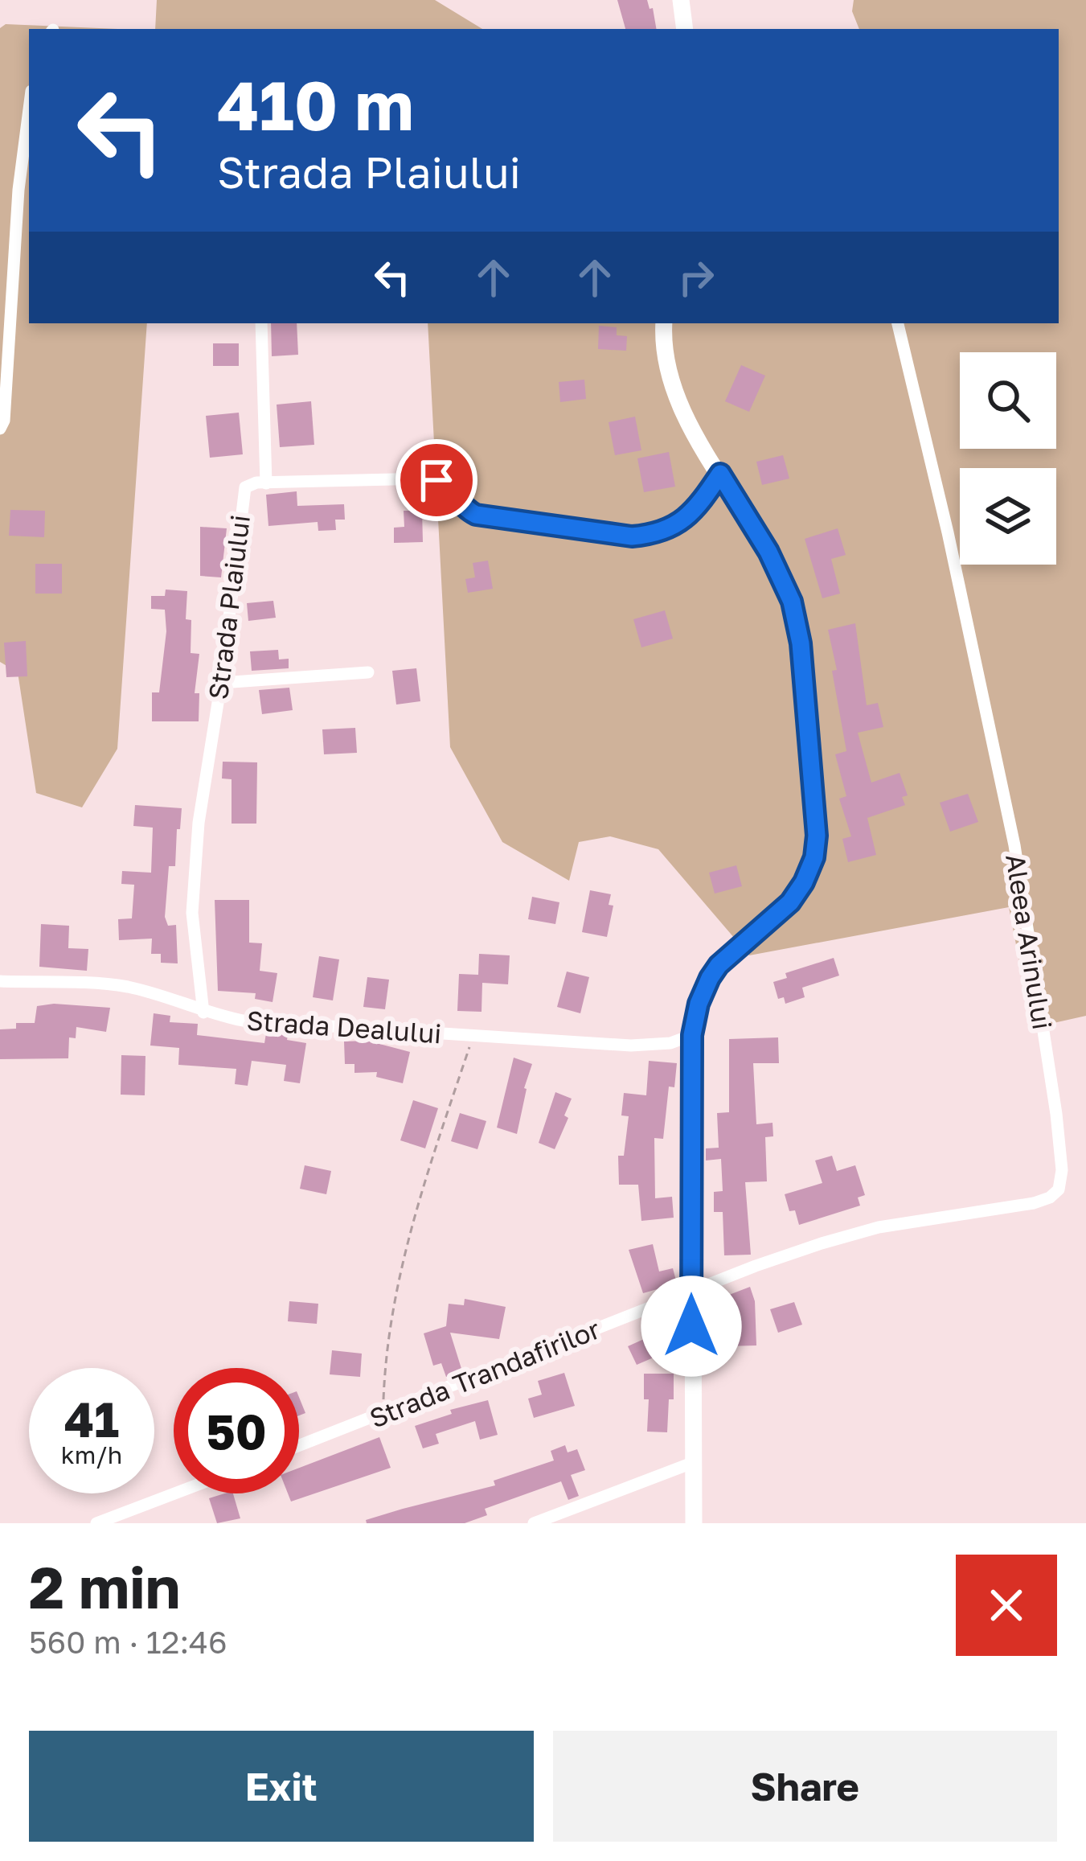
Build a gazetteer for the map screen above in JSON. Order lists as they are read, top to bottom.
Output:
{
  "streets": {
    "street": [
      "Strada Plaiului",
      "Aleea Arinului",
      "Strada Dealului",
      "Strada Trandafirilor"
    ]
  },
  "crossings": [
    ["Strada Plaiului", "Strada Dealului"],
    ["Aleea Arinului", "Strada Trandafirilor"]
  ],
  "page": {
    "turn": ["410 m", "Strada Plaiului"],
    "speed": "41 km/h",
    "limit": "50",
    "heading": ["2 min", "560 m · 12:46"],
    "buttons": ["Exit", "Share"]
  }
}
